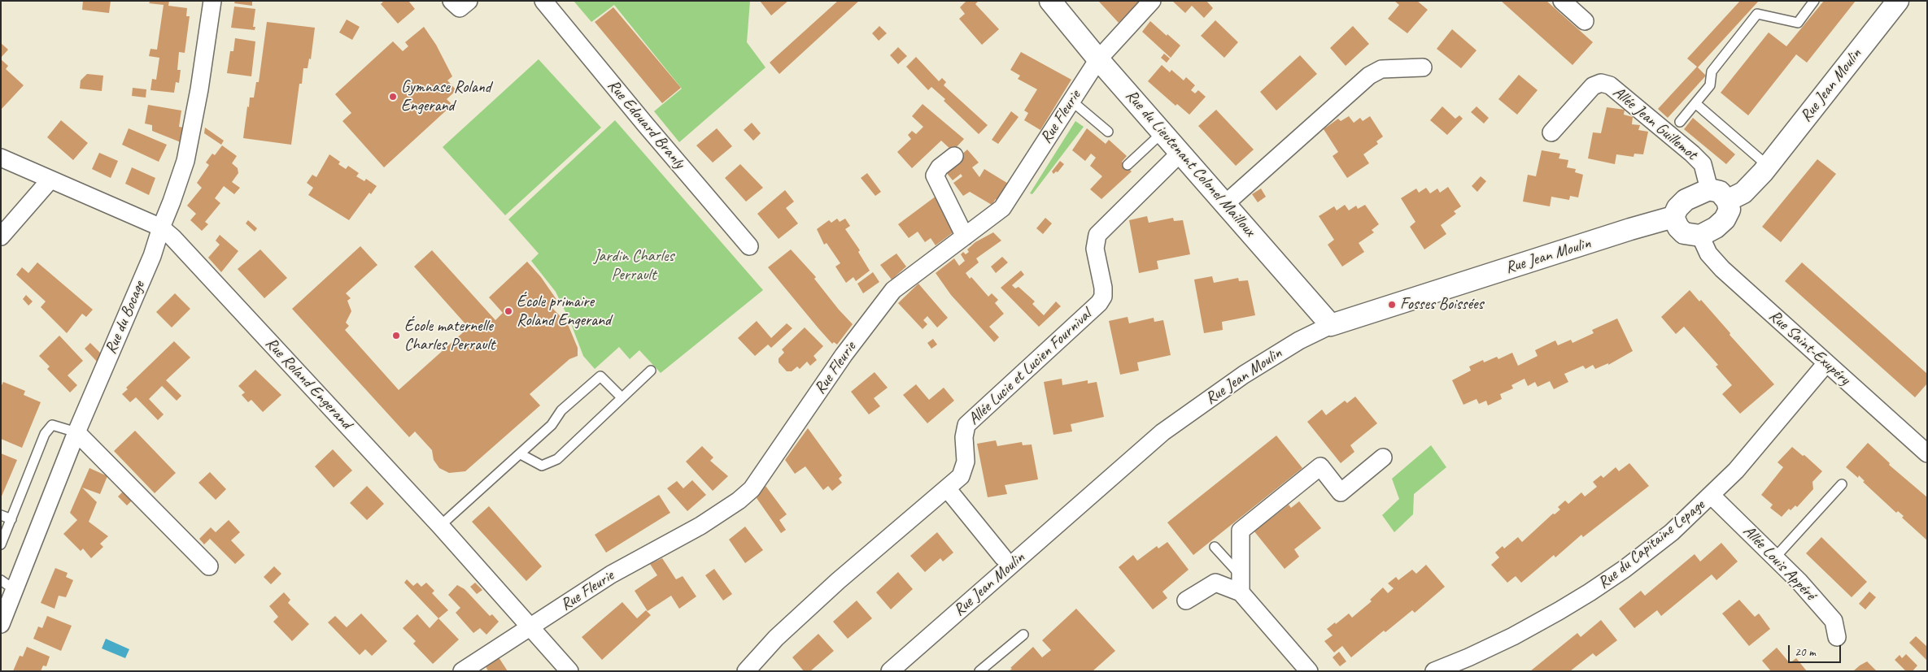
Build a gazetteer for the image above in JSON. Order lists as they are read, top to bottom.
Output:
{
  "streets": {
    "street": [
      "Rue Jean Moulin",
      "Rue Fleurie",
      "Allée Jean Guillemot",
      "Rue Edouard Branly",
      "Rue du Lieutenant Colonel Mailloux",
      "Rue du Bocage",
      "Rue Saint-Exupéry",
      "Allée Lucie et Lucien Fournival",
      "Rue Roland Engerand",
      "Rue du Capitaine Lepage",
      "Allée Louis Appéré"
    ]
  },
  "crossings": [
    ["Rue Jean Moulin", "Allée Jean Guillemot"],
    ["Rue Jean Moulin", "Rue du Lieutenant Colonel Mailloux"],
    ["Rue Jean Moulin", "Rue Saint-Exupéry"],
    ["Rue Fleurie", "Rue du Lieutenant Colonel Mailloux"],
    ["Rue Fleurie", "Rue Roland Engerand"],
    ["Allée Jean Guillemot", "Rue Saint-Exupéry"],
    ["Rue du Lieutenant Colonel Mailloux", "Allée Lucie et Lucien Fournival"],
    ["Rue du Bocage", "Rue Roland Engerand"],
    ["Rue Saint-Exupéry", "Rue du Capitaine Lepage"],
    ["Rue du Capitaine Lepage", "Allée Louis Appéré"]
  ],
  "parks": ["Jardin Charles Perrault"],
  "places": [
    "Gymnase Roland Engerand",
    "Fosses Boissées",
    "École primaire Roland Engerand",
    "École maternelle Charles Perrault"
  ],
  "scale_bar": "20 m"
}
